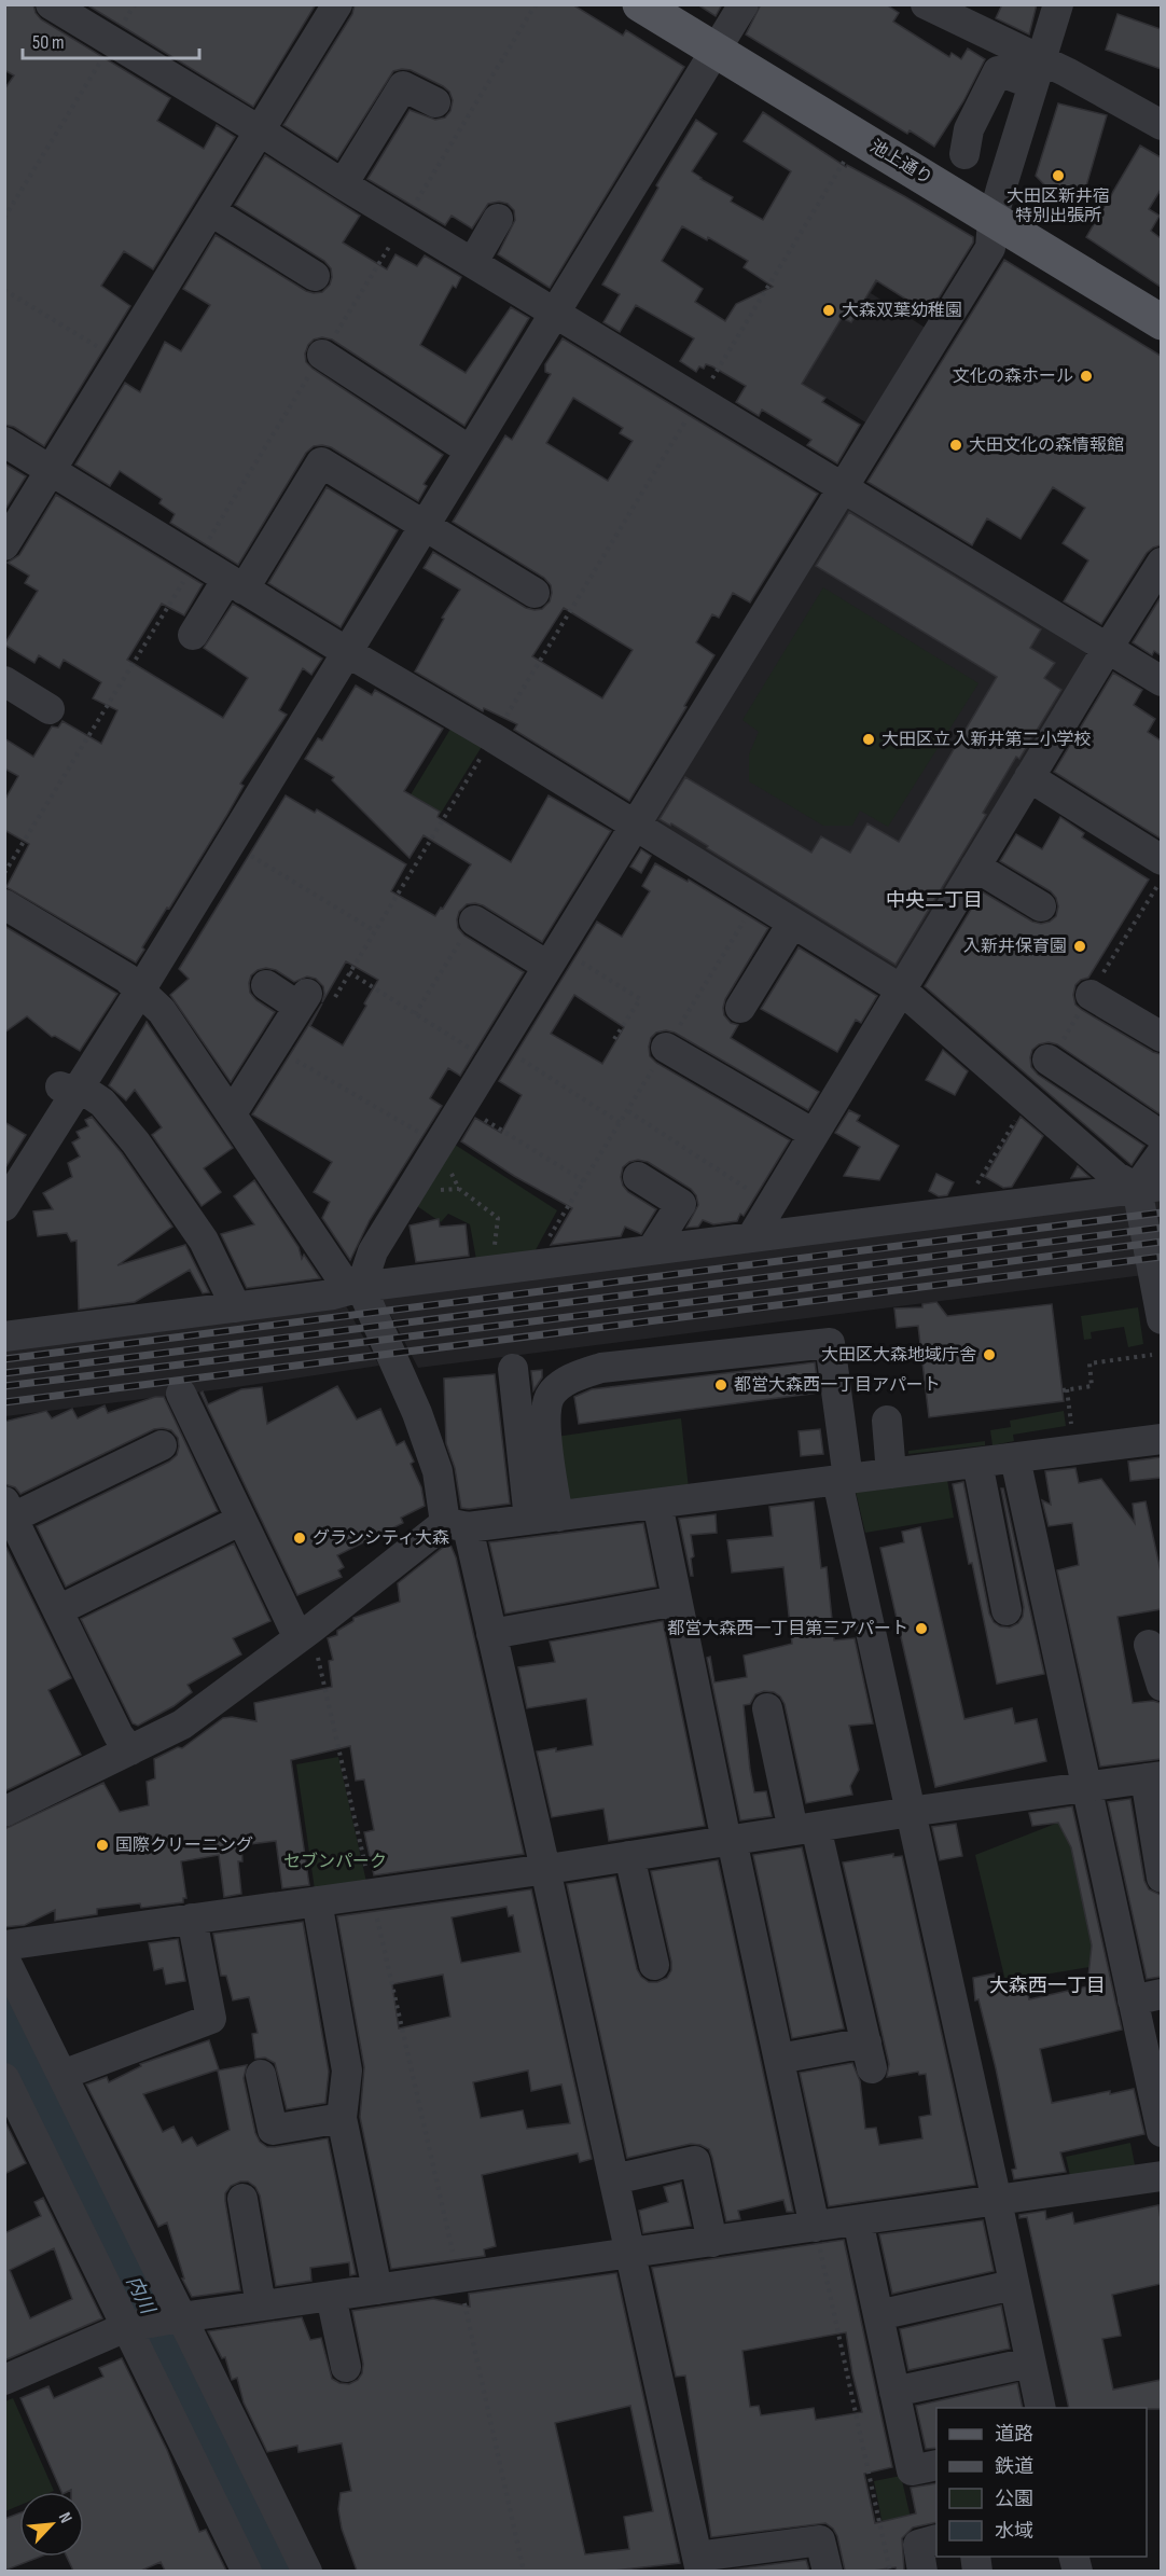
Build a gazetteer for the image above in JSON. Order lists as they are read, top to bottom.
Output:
{
  "streets": {
    "main road": ["池上通り"]
  },
  "districts": ["中央二丁目", "大森西一丁目"],
  "water": ["内川"],
  "parks": ["セブンパーク"],
  "places": [
    "大田区新井宿 特別出張所",
    "大森双葉幼稚園",
    "文化の森ホール",
    "大田文化の森情報館",
    "大田区立 入新井第二小学校",
    "入新井保育園",
    "大田区大森地域庁舎",
    "都営大森西一丁目アパート",
    "グランシティ大森",
    "都営大森西一丁目第三アパート",
    "国際クリーニング"
  ],
  "legend": [
    "道路",
    "鉄道",
    "公園",
    "水域"
  ],
  "scale_bar": "50 m",
  "north": "top right"
}
